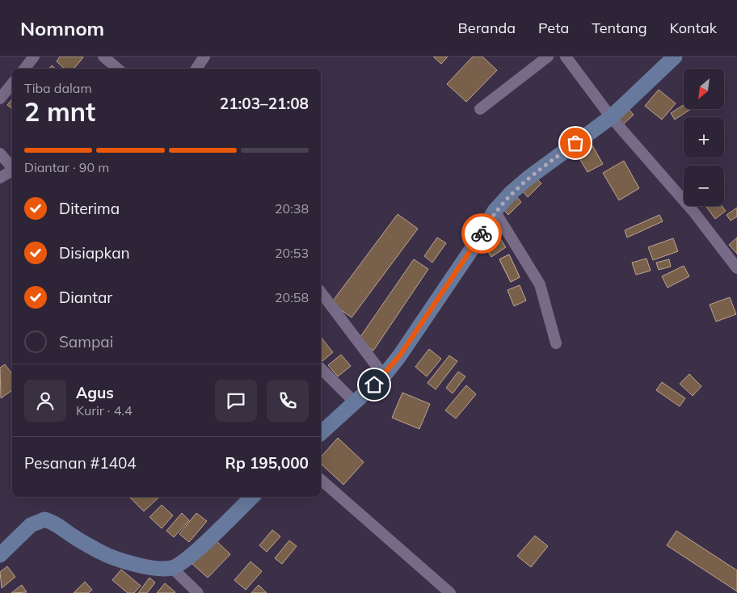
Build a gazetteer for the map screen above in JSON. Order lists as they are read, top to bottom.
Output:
{
  "north": "bottom left",
  "page": {
    "header": "Nomnom",
    "nav": [
      "Beranda",
      "Peta",
      "Tentang",
      "Kontak"
    ],
    "map_buttons": ["+", "−"],
    "heading": ["2 mnt", "Tiba dalam", "21:03–21:08"],
    "panel": [
      "Agus",
      "Kurir · 4.4",
      "Pesanan #1404",
      "Rp 195,000"
    ],
    "bar": "Diantar · 90 m",
    "list": [
      ["Diterima", "20:38"],
      ["Disiapkan", "20:53"],
      ["Diantar", "20:58"],
      "Sampai"
    ]
  }
}
